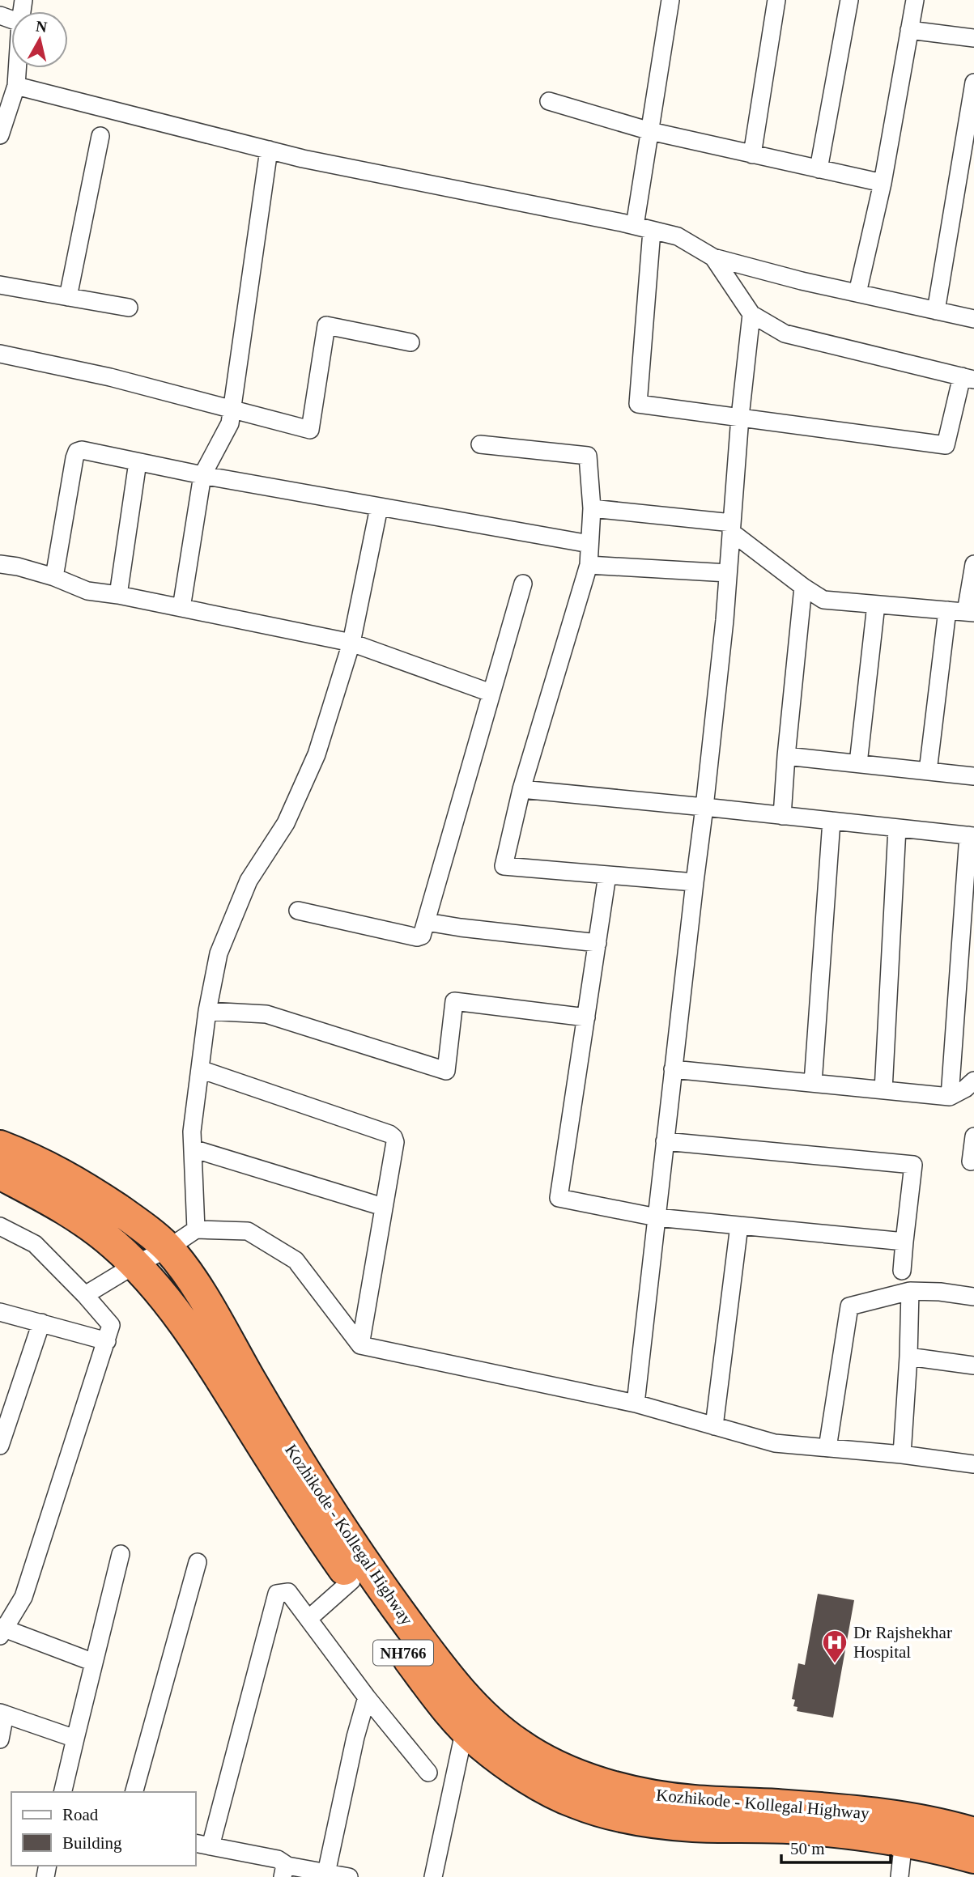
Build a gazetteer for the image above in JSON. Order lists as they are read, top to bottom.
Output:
{
  "streets": {
    "highway": ["Kozhikode - Kollegal Highway", "NH766"]
  },
  "places": {
    "hospital": ["Dr Rajshekhar Hospital"]
  },
  "legend": ["Road", "Building"],
  "scale_bar": "50 m",
  "north": "top"
}
